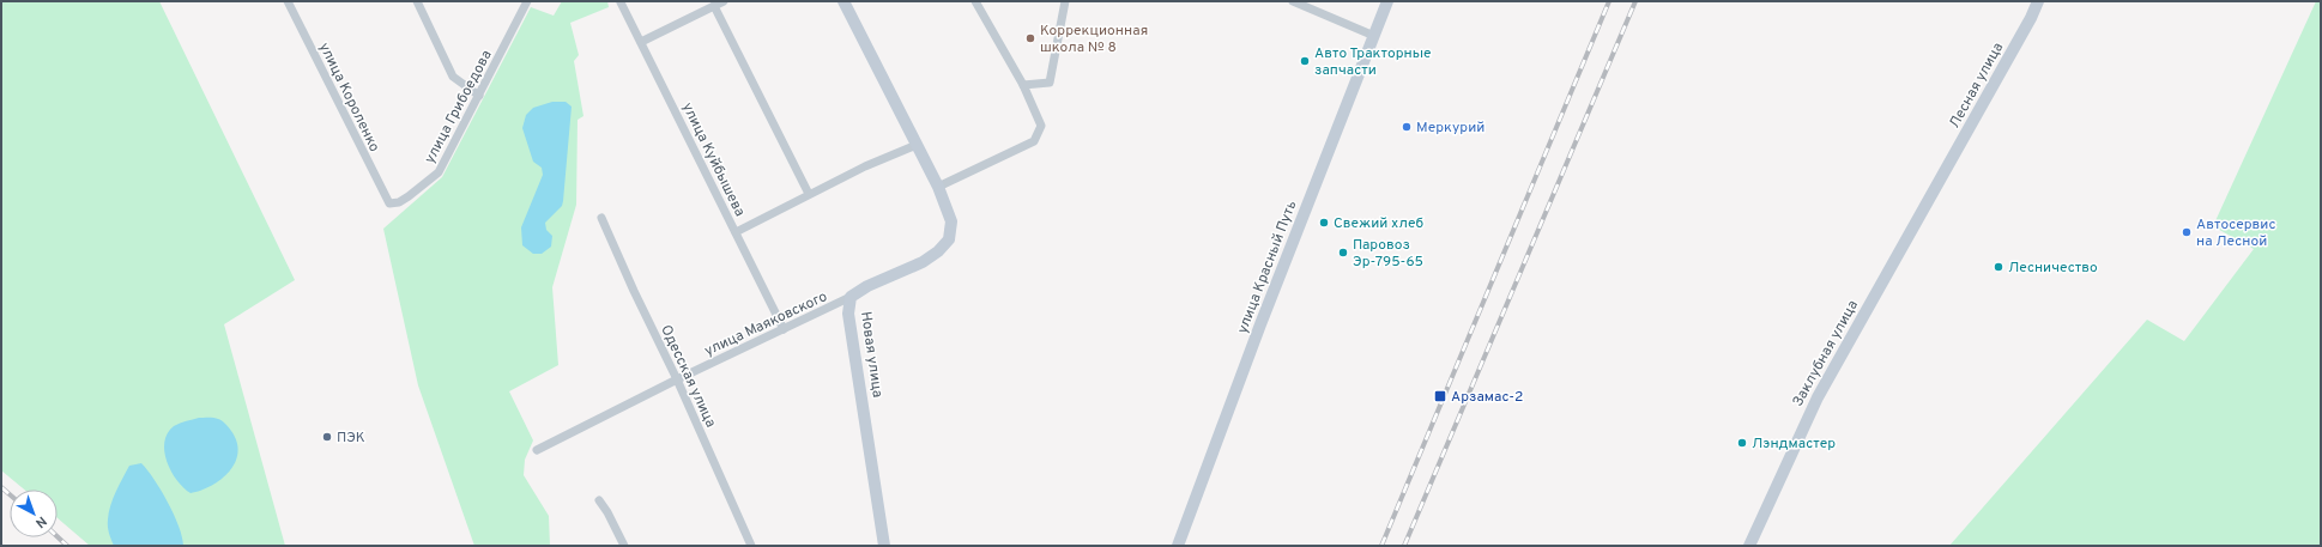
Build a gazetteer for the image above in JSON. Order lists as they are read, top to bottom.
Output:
{
  "streets": {
    "main road": [
      "Лесная улица",
      "улица Красный Путь",
      "Заклубная улица",
      "Новая улица"
    ],
    "street": [
      "улица Короленко",
      "улица Грибоедова",
      "улица Куйбышева",
      "улица Маяковского",
      "Одесская улица"
    ]
  },
  "crossings": [
    ["Лесная улица", "Заклубная улица"],
    ["улица Короленко", "улица Грибоедова"],
    ["улица Куйбышева", "улица Маяковского"],
    ["улица Маяковского", "Новая улица"],
    ["улица Маяковского", "Одесская улица"]
  ],
  "places": {
    "other": [
      "Коррекционная школа № 8",
      "Авто Тракторные запчасти",
      "Меркурий",
      "Свежий хлеб",
      "Автосервис на Лесной",
      "Паровоз Эр-795-65",
      "Лесничество",
      "ПЭК",
      "Лэндмастер"
    ],
    "transit": ["Арзамас-2"]
  },
  "north": "bottom right"
}
